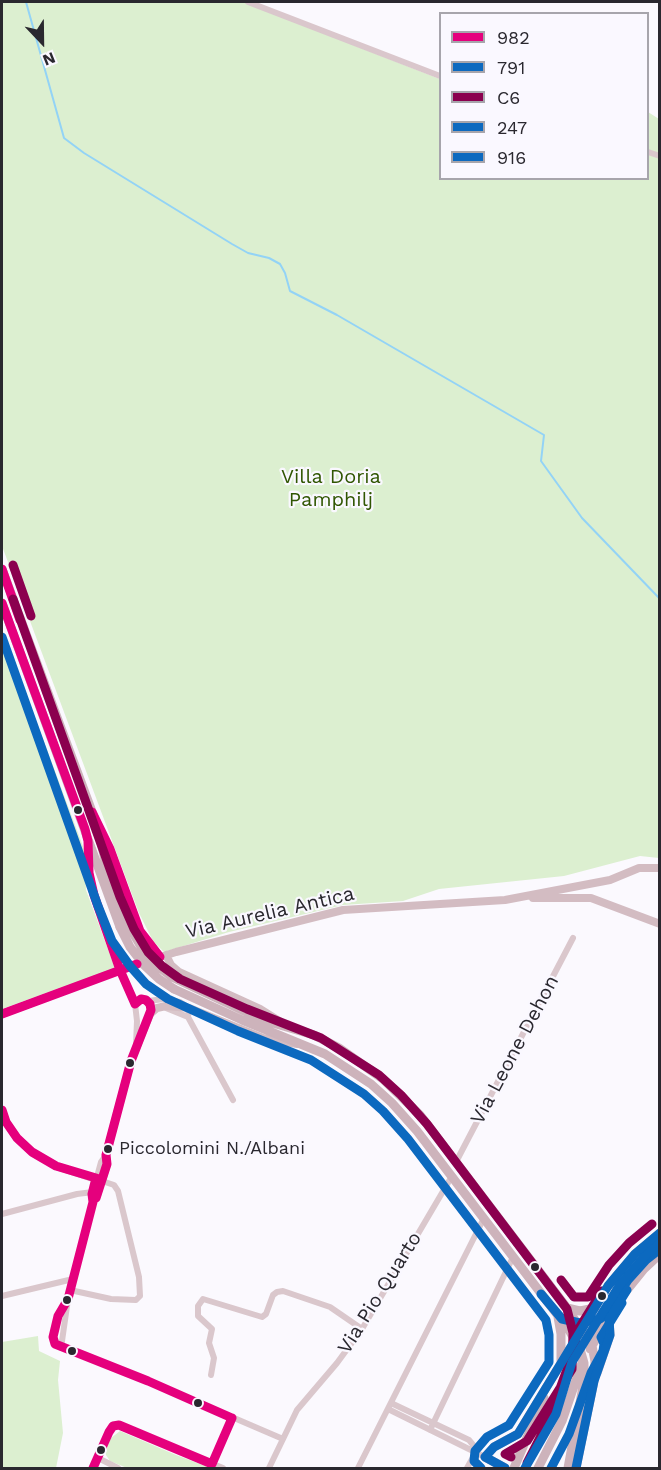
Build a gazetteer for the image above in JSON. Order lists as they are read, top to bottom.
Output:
{
  "streets": {
    "main road": ["Via Aurelia Antica"],
    "street": ["Via Leone Dehon", "Via Pio Quarto"]
  },
  "parks": ["Villa Doria Pamphilj"],
  "places": ["Piccolomini N./Albani"],
  "lines": [
    "transit line C6",
    "transit line 982",
    "transit line 791",
    "transit line 247",
    "transit line 916"
  ],
  "legend": [
    "982",
    "791",
    "C6",
    "247",
    "916"
  ],
  "north": "bottom"
}
